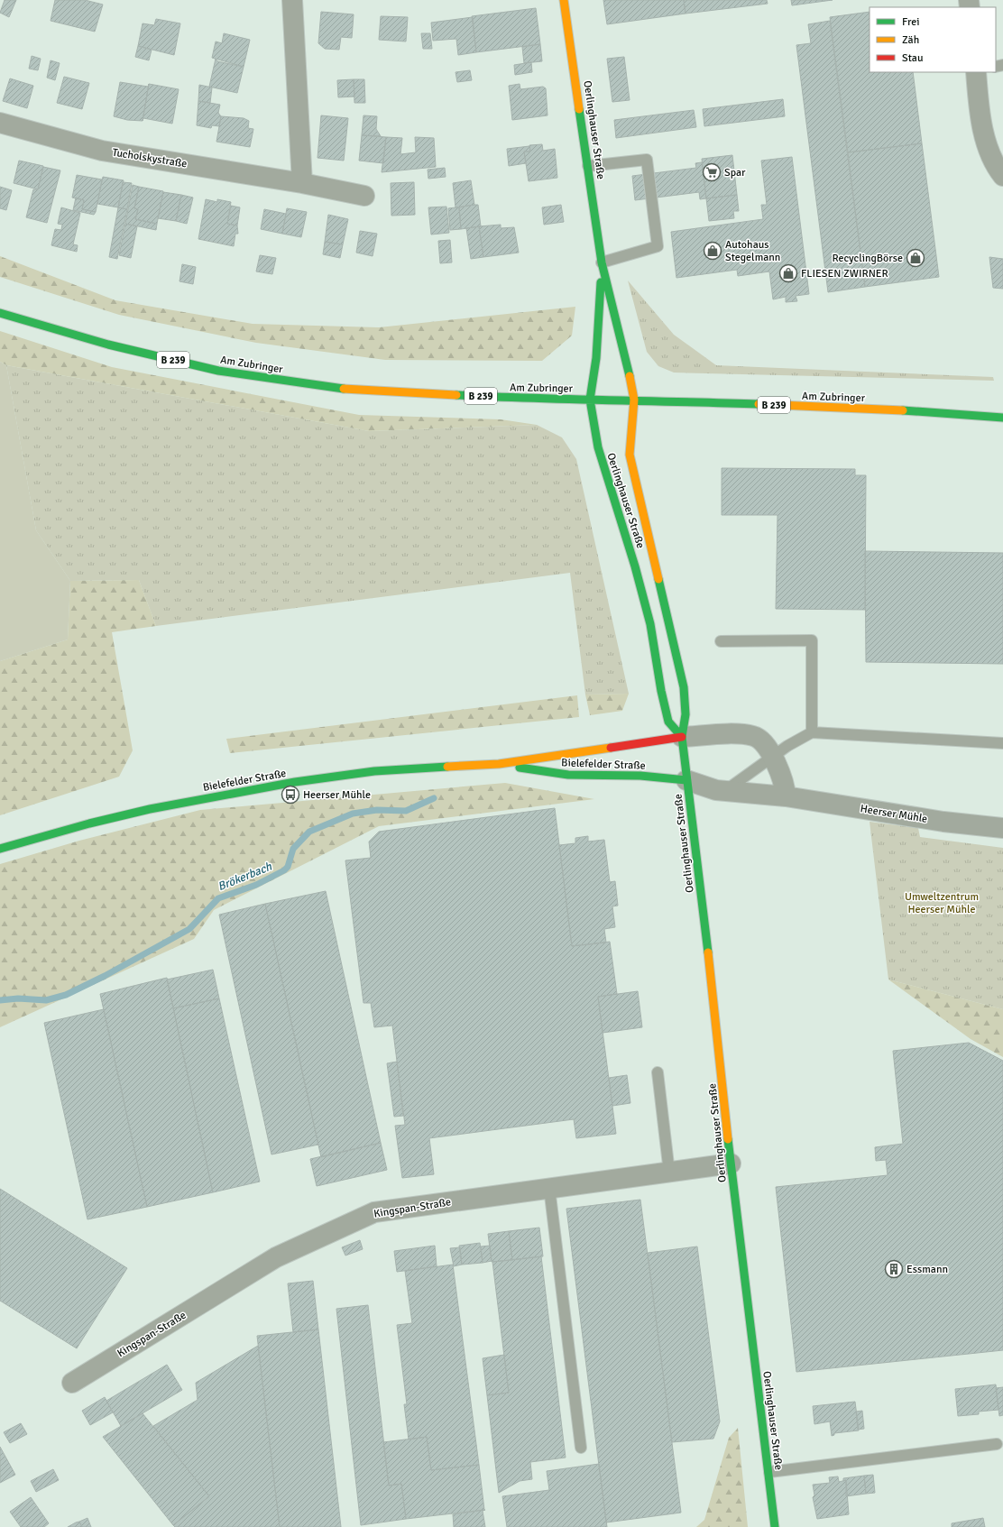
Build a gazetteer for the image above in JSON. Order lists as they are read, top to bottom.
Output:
{
  "streets": {
    "main road": [
      "Oerlinghauser Straße",
      "B 239",
      "Am Zubringer",
      "Bielefelder Straße"
    ],
    "street": ["Tucholskystraße", "Heerser Mühle", "Kingspan-Straße"]
  },
  "crossings": [
    ["Oerlinghauser Straße", "Am Zubringer"],
    ["Oerlinghauser Straße", "Bielefelder Straße"],
    ["Oerlinghauser Straße", "Heerser Mühle"],
    ["Oerlinghauser Straße", "Kingspan-Straße"],
    ["Bielefelder Straße", "Heerser Mühle"]
  ],
  "water": ["Brökerbach"],
  "parks": ["Umweltzentrum Heerser Mühle"],
  "places": {
    "supermarket": ["Spar"],
    "shop": ["Autohaus Stegelmann", "RecyclingBörse", "FLIESEN ZWIRNER"],
    "bus stop": ["Heerser Mühle"],
    "building": ["Essmann"]
  },
  "legend": ["Frei", "Zäh", "Stau"]
}
